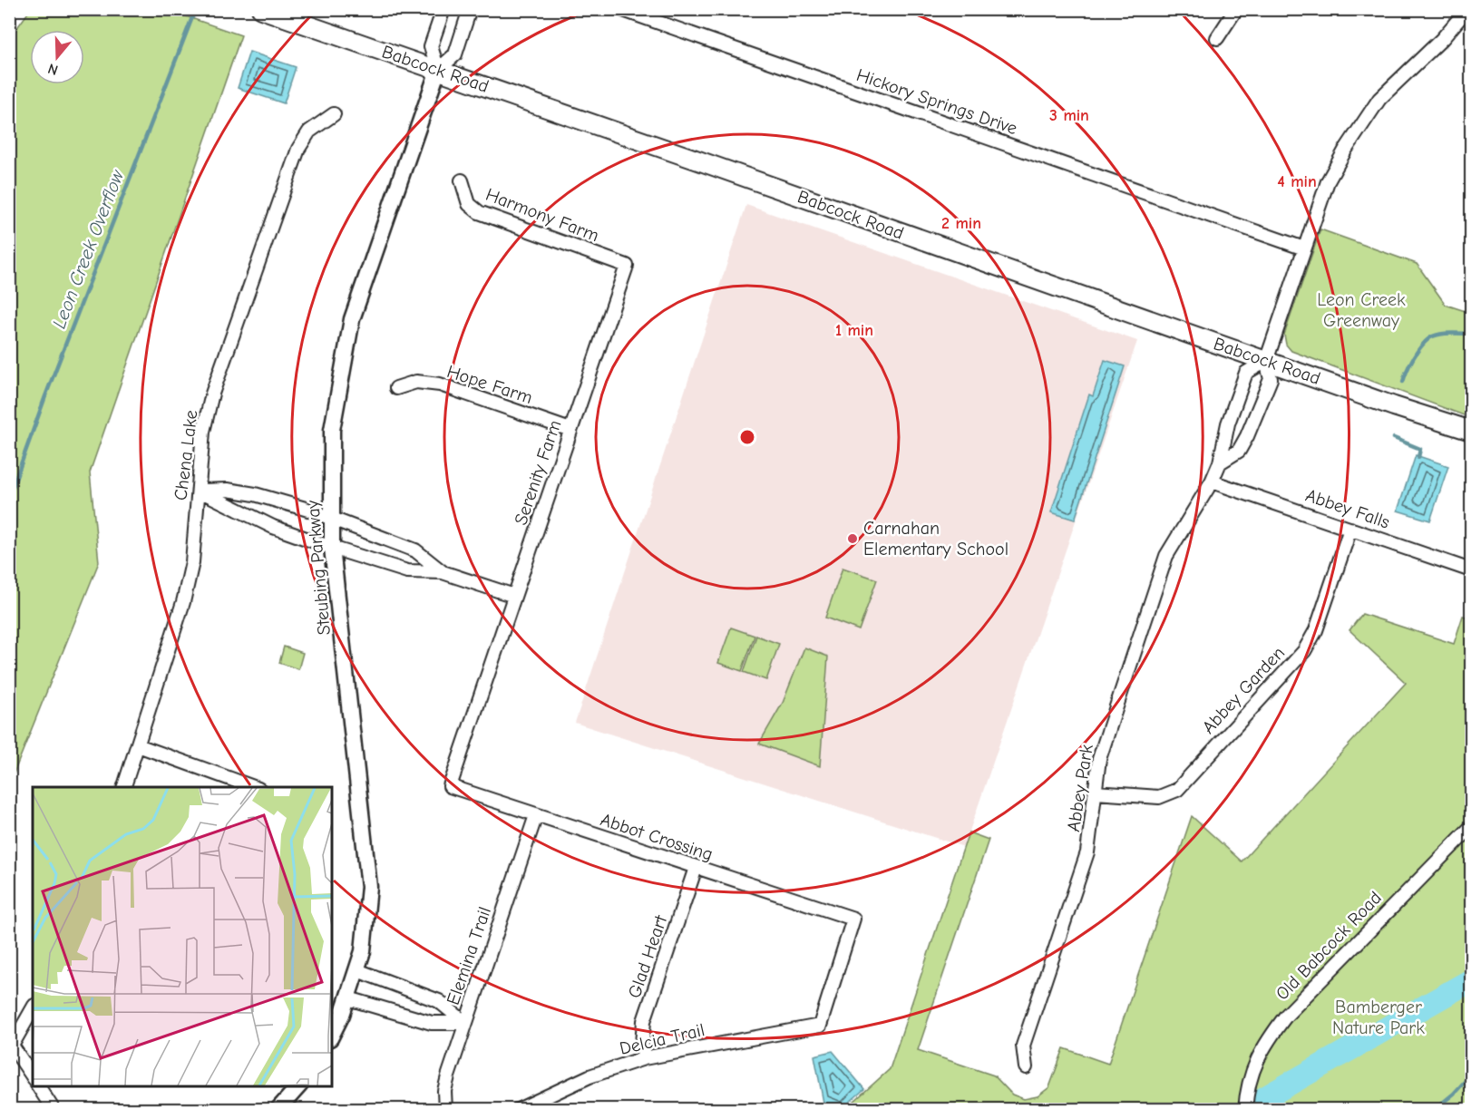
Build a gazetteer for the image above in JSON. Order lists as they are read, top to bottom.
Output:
{
  "streets": {
    "main road": ["Babcock Road"],
    "street": [
      "Hickory Springs Drive",
      "Harmony Farm",
      "Hope Farm",
      "Chena Lake",
      "Serenity Farm",
      "Abbey Falls",
      "Steubing Parkway",
      "Abbey Garden",
      "Abbey Park",
      "Abbot Crossing",
      "Old Babcock Road",
      "Elemina Trail",
      "Glad Heart",
      "Delcia Trail"
    ]
  },
  "crossings": [
    ["Babcock Road", "Steubing Parkway"],
    ["Babcock Road", "Abbey Park"],
    ["Harmony Farm", "Serenity Farm"],
    ["Hope Farm", "Serenity Farm"],
    ["Serenity Farm", "Abbot Crossing"],
    ["Abbey Falls", "Abbey Garden"],
    ["Abbey Falls", "Abbey Park"],
    ["Abbey Garden", "Abbey Park"],
    ["Abbot Crossing", "Elemina Trail"],
    ["Abbot Crossing", "Glad Heart"],
    ["Abbot Crossing", "Delcia Trail"],
    ["Glad Heart", "Delcia Trail"]
  ],
  "water": ["Leon Creek Overflow"],
  "parks": ["Leon Creek Greenway", "Bamberger Nature Park"],
  "places": ["Carnahan Elementary School"],
  "north": "bottom",
  "rings": [
    "3 min",
    "4 min",
    "2 min",
    "1 min"
  ]
}
